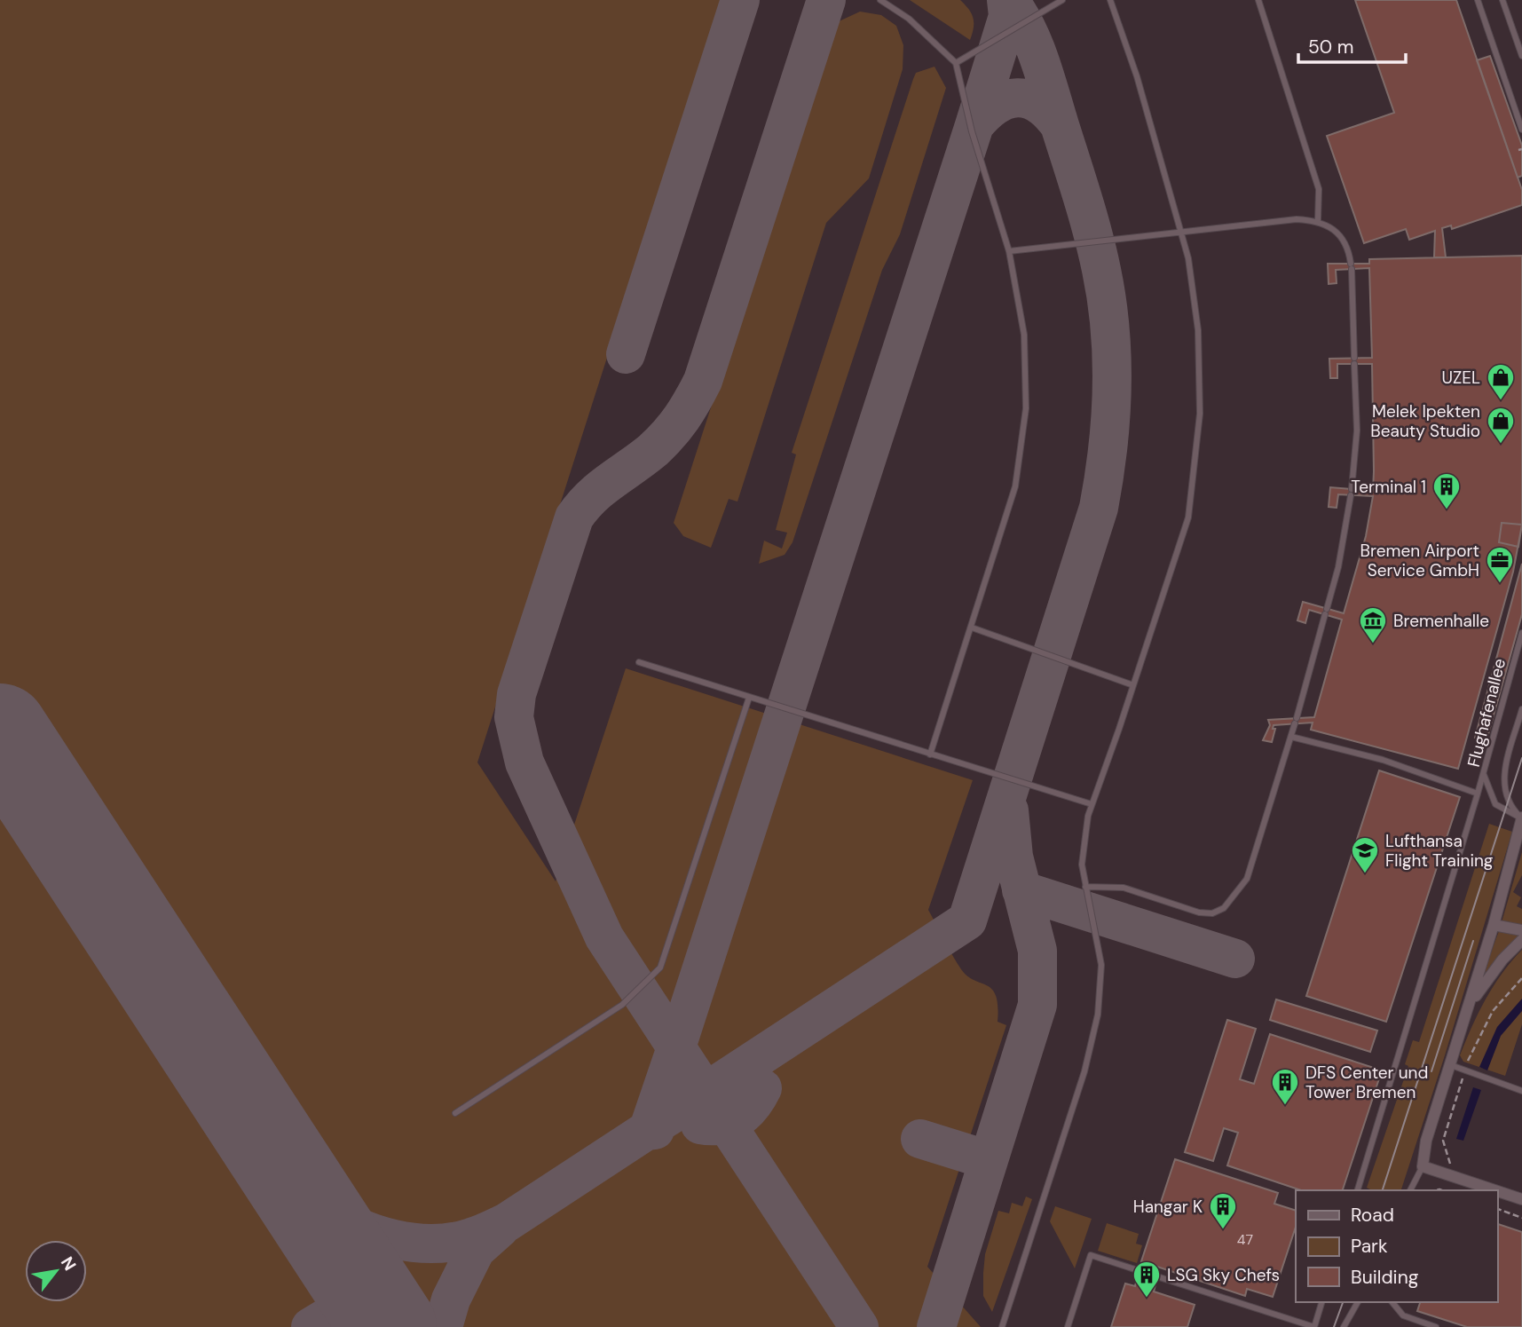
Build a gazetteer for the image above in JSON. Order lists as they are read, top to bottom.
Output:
{
  "streets": {
    "lane": ["Flughafenallee"]
  },
  "places": {
    "shop": ["UZEL", "Melek Ipekten Beauty Studio"],
    "building": [
      "Terminal 1",
      "DFS Center und Tower Bremen",
      "Hangar K",
      "LSG Sky Chefs"
    ],
    "office": ["Bremen Airport Service GmbH"],
    "museum": ["Bremenhalle"],
    "school or university": ["Lufthansa Flight Training"]
  },
  "house_numbers": ["47"],
  "legend": ["Road", "Park", "Building"],
  "scale_bar": "50 m",
  "north": "top right"
}
